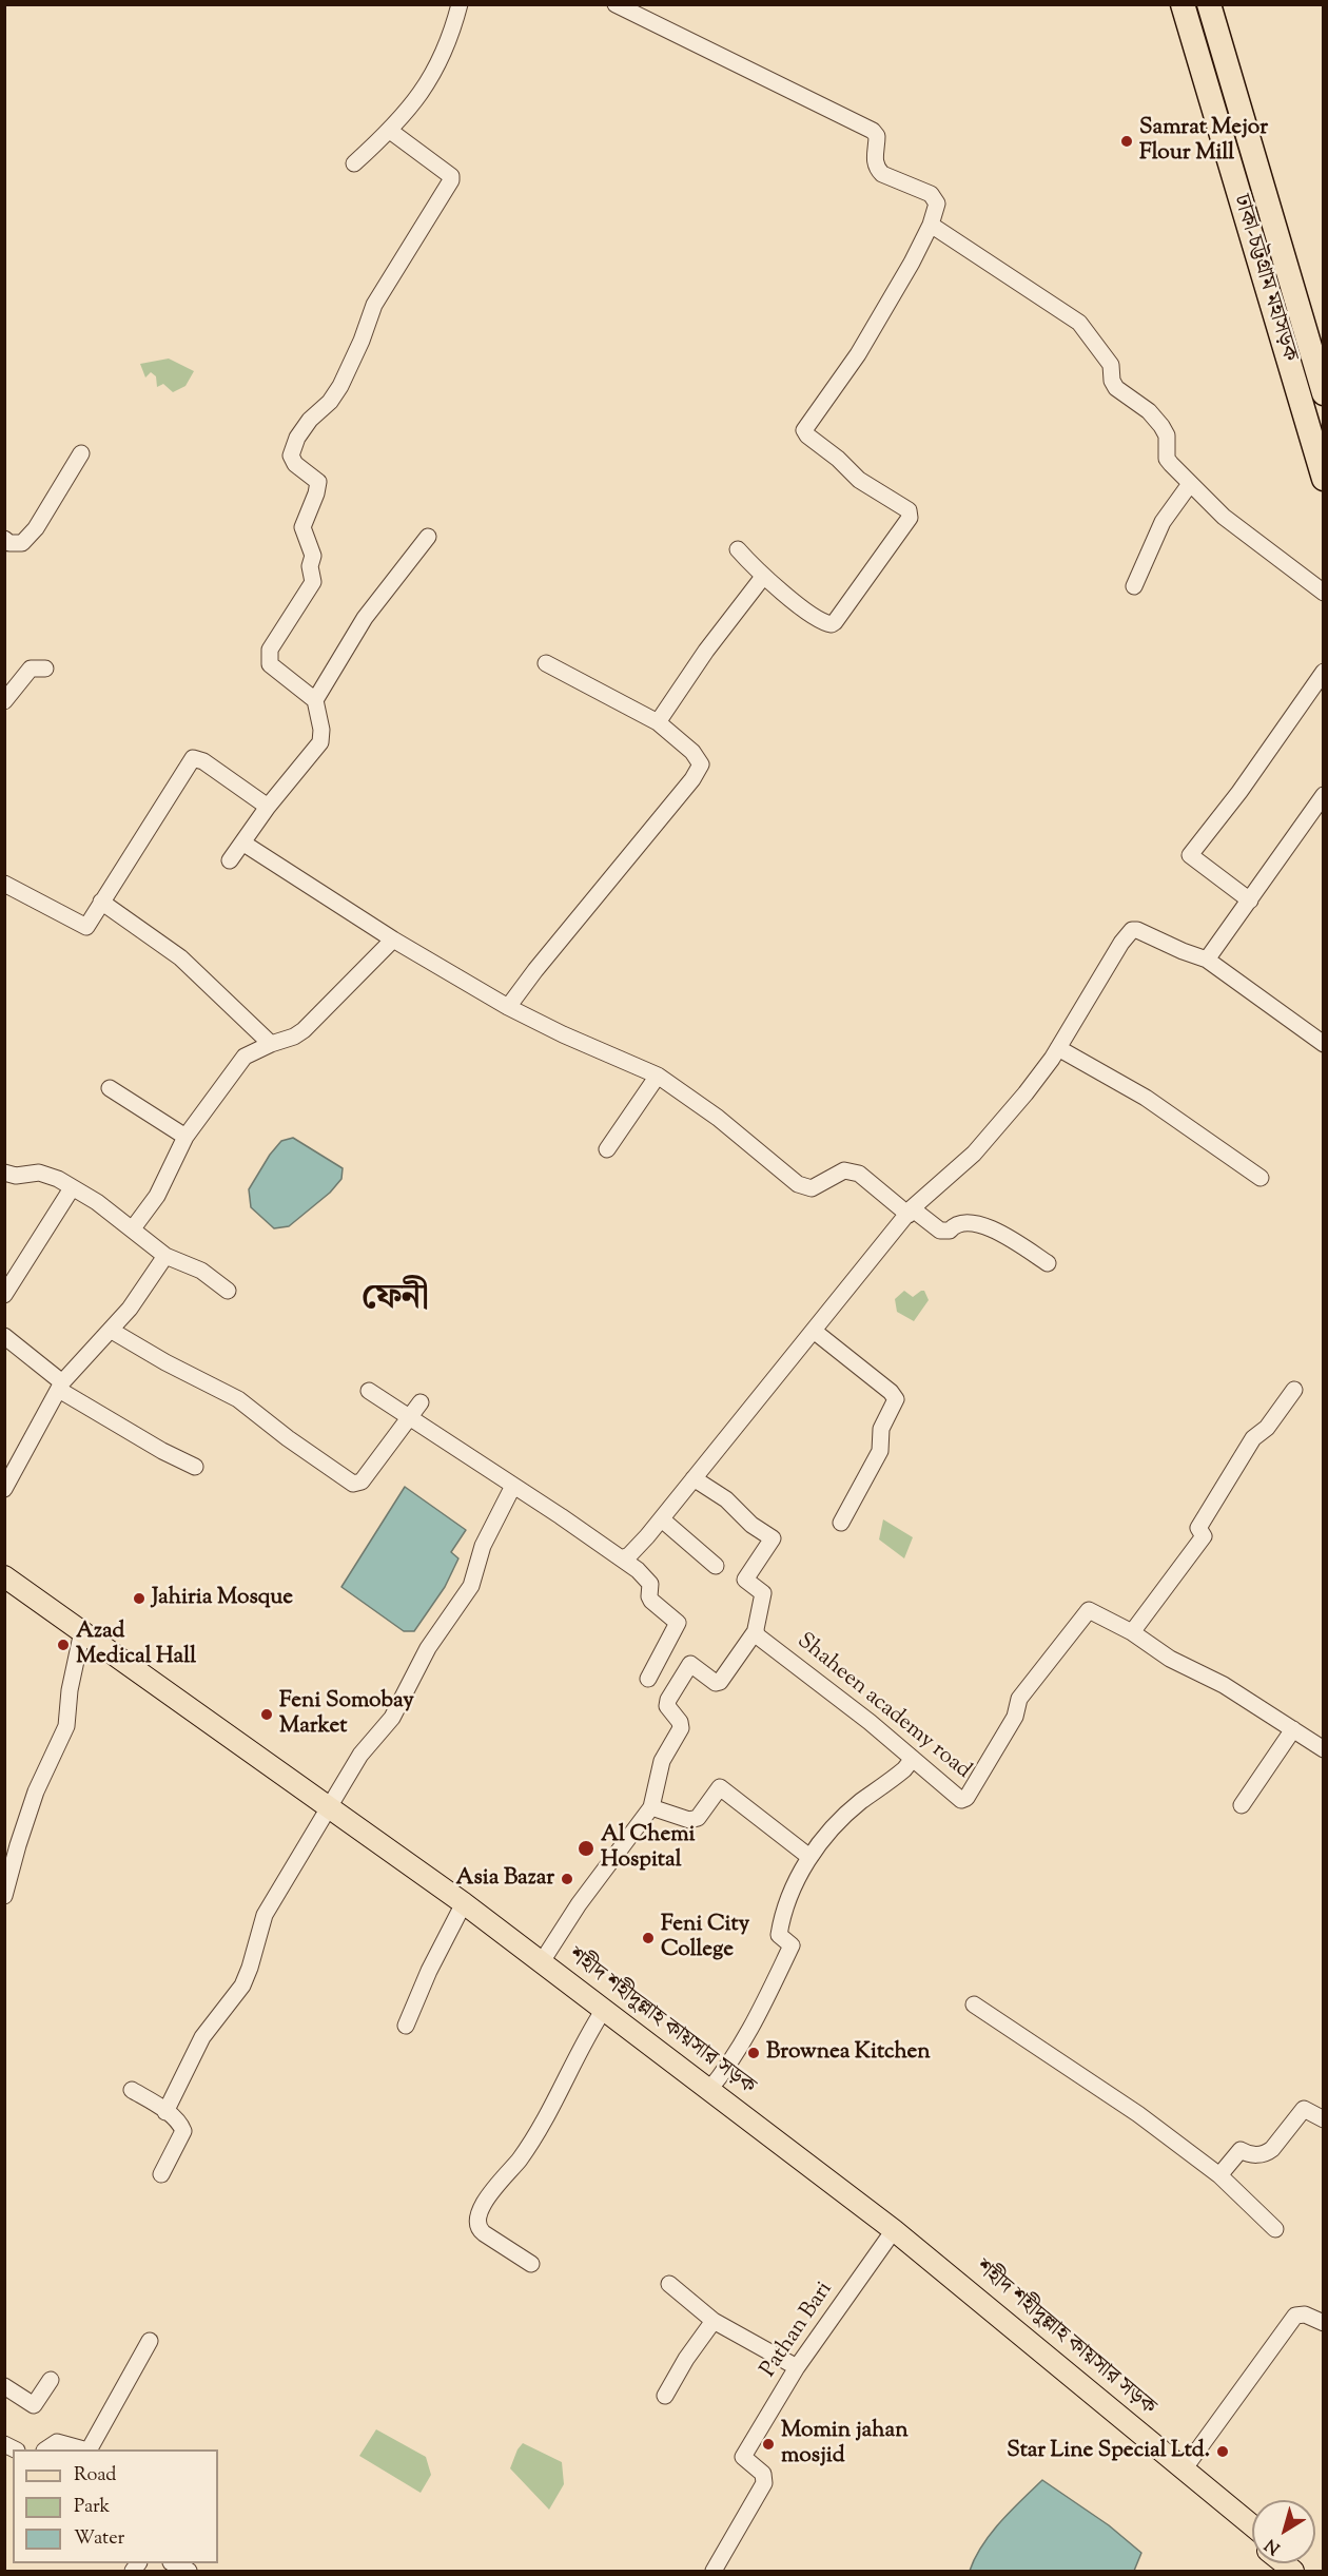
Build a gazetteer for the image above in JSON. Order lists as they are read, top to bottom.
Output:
{
  "streets": {
    "highway": ["ঢাকা-চট্টগ্রাম মহাসড়ক"],
    "main road": ["শহীদ শহীদুল্লাহ কায়সার সড়ক"],
    "street": ["Shaheen academy road", "Pathan Bari"]
  },
  "crossings": [
    ["শহীদ শহীদুল্লাহ কায়সার সড়ক", "Pathan Bari"]
  ],
  "districts": ["ফেনী"],
  "places": [
    "Samrat Mejor Flour Mill",
    "Jahiria Mosque",
    "Azad Medical Hall",
    "Feni Somobay Market",
    "Al Chemi Hospital",
    "Asia Bazar",
    "Feni City College",
    "Brownea Kitchen",
    "Momin jahan mosjid",
    "Star Line Special Ltd."
  ],
  "legend": ["Road", "Park", "Water"],
  "north": "bottom left"
}
